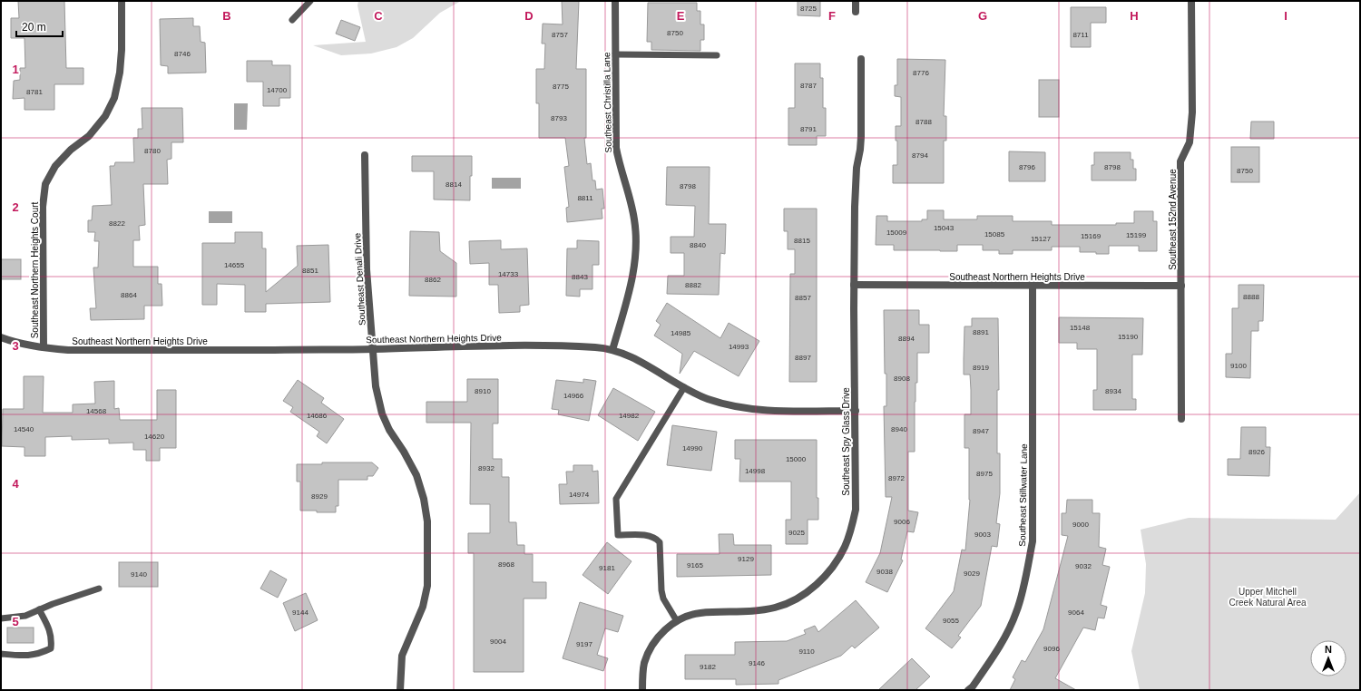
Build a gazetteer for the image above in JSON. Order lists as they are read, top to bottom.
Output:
{
  "streets": {
    "street": [
      "Southeast Christilla Lane",
      "Southeast 152nd Avenue",
      "Southeast Northern Heights Court",
      "Southeast Northern Heights Drive",
      "Southeast Denali Drive",
      "Southeast Spy Glass Drive",
      "Southeast Stillwater Lane"
    ]
  },
  "crossings": [
    ["Southeast Christilla Lane", "Southeast Northern Heights Drive"],
    ["Southeast 152nd Avenue", "Southeast Northern Heights Drive"],
    ["Southeast Northern Heights Court", "Southeast Northern Heights Drive"],
    ["Southeast Northern Heights Drive", "Southeast Denali Drive"],
    ["Southeast Northern Heights Drive", "Southeast Spy Glass Drive"],
    ["Southeast Northern Heights Drive", "Southeast Stillwater Lane"]
  ],
  "parks": ["Upper Mitchell Creek Natural Area"],
  "house_numbers": [
    "8725",
    "8750",
    "8757",
    "8711",
    "8746",
    "8776",
    "8787",
    "8775",
    "14700",
    "8781",
    "8793",
    "8788",
    "8791",
    "8780",
    "8794",
    "8796",
    "8798",
    "8750",
    "8814",
    "8798",
    "8811",
    "8822",
    "15043",
    "15009",
    "15085",
    "15199",
    "15169",
    "15127",
    "8815",
    "8840",
    "14655",
    "8851",
    "14733",
    "8843",
    "8862",
    "8882",
    "8864",
    "8888",
    "8857",
    "15148",
    "8891",
    "14985",
    "15190",
    "8894",
    "14993",
    "8897",
    "9100",
    "8919",
    "8908",
    "8910",
    "8934",
    "14966",
    "14568",
    "14686",
    "14982",
    "14540",
    "8940",
    "8947",
    "14620",
    "14990",
    "8926",
    "15000",
    "8932",
    "14998",
    "8975",
    "8972",
    "14974",
    "8929",
    "9006",
    "9000",
    "9025",
    "9003",
    "9129",
    "8968",
    "9165",
    "9032",
    "9181",
    "9038",
    "9029",
    "9140",
    "9144",
    "9064",
    "9055",
    "9004",
    "9197",
    "9096",
    "9110",
    "9146",
    "9182"
  ],
  "scale_bar": "20 m",
  "north": "top",
  "grid": {
    "columns": [
      "B",
      "C",
      "D",
      "E",
      "F",
      "G",
      "H",
      "I"
    ],
    "rows": [
      "1",
      "2",
      "3",
      "4",
      "5"
    ]
  }
}
